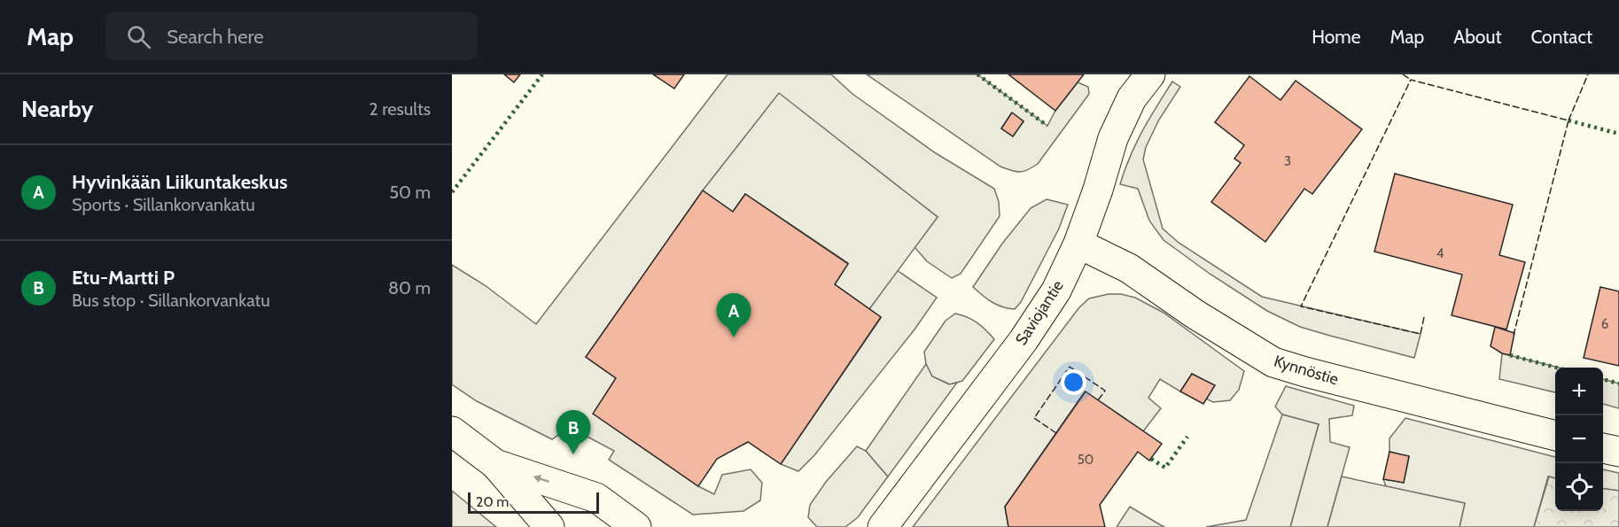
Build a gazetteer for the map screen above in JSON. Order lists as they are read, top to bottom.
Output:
{
  "streets": {
    "street": ["Saviojantie", "Kynnöstie"]
  },
  "crossings": [
    ["Saviojantie", "Kynnöstie"]
  ],
  "house_numbers": [
    "3",
    "4",
    "6",
    "50"
  ],
  "scale_bar": "20 m",
  "page": {
    "header": "Map",
    "search": "Search here",
    "nav": [
      "Home",
      "Map",
      "About",
      "Contact"
    ],
    "heading": ["Nearby", "2 results"],
    "list": [
      {
        "mark": "A",
        "name": "Hyvinkään Liikuntakeskus",
        "note": "Sports · Sillankorvankatu",
        "value": "50 m"
      },
      {
        "mark": "B",
        "name": "Etu-Martti P",
        "note": "Bus stop · Sillankorvankatu",
        "value": "80 m"
      }
    ],
    "pins": ["A", "B"],
    "map_buttons": ["+", "−"],
    "scale": "20 m"
  }
}
